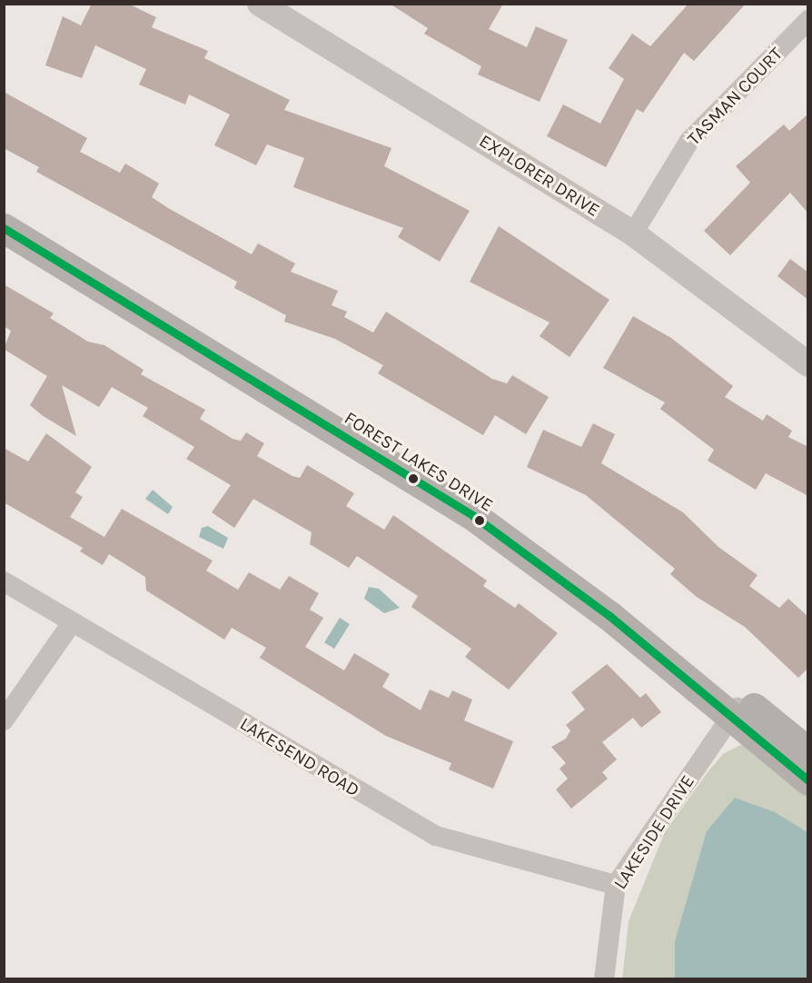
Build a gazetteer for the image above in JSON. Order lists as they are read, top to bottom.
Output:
{
  "streets": {
    "main road": ["FOREST LAKES DRIVE"],
    "street": [
      "TASMAN COURT",
      "EXPLORER DRIVE",
      "LAKESEND ROAD",
      "LAKESIDE DRIVE"
    ]
  },
  "crossings": [
    ["TASMAN COURT", "EXPLORER DRIVE"],
    ["FOREST LAKES DRIVE", "LAKESIDE DRIVE"],
    ["LAKESEND ROAD", "LAKESIDE DRIVE"]
  ]
}
